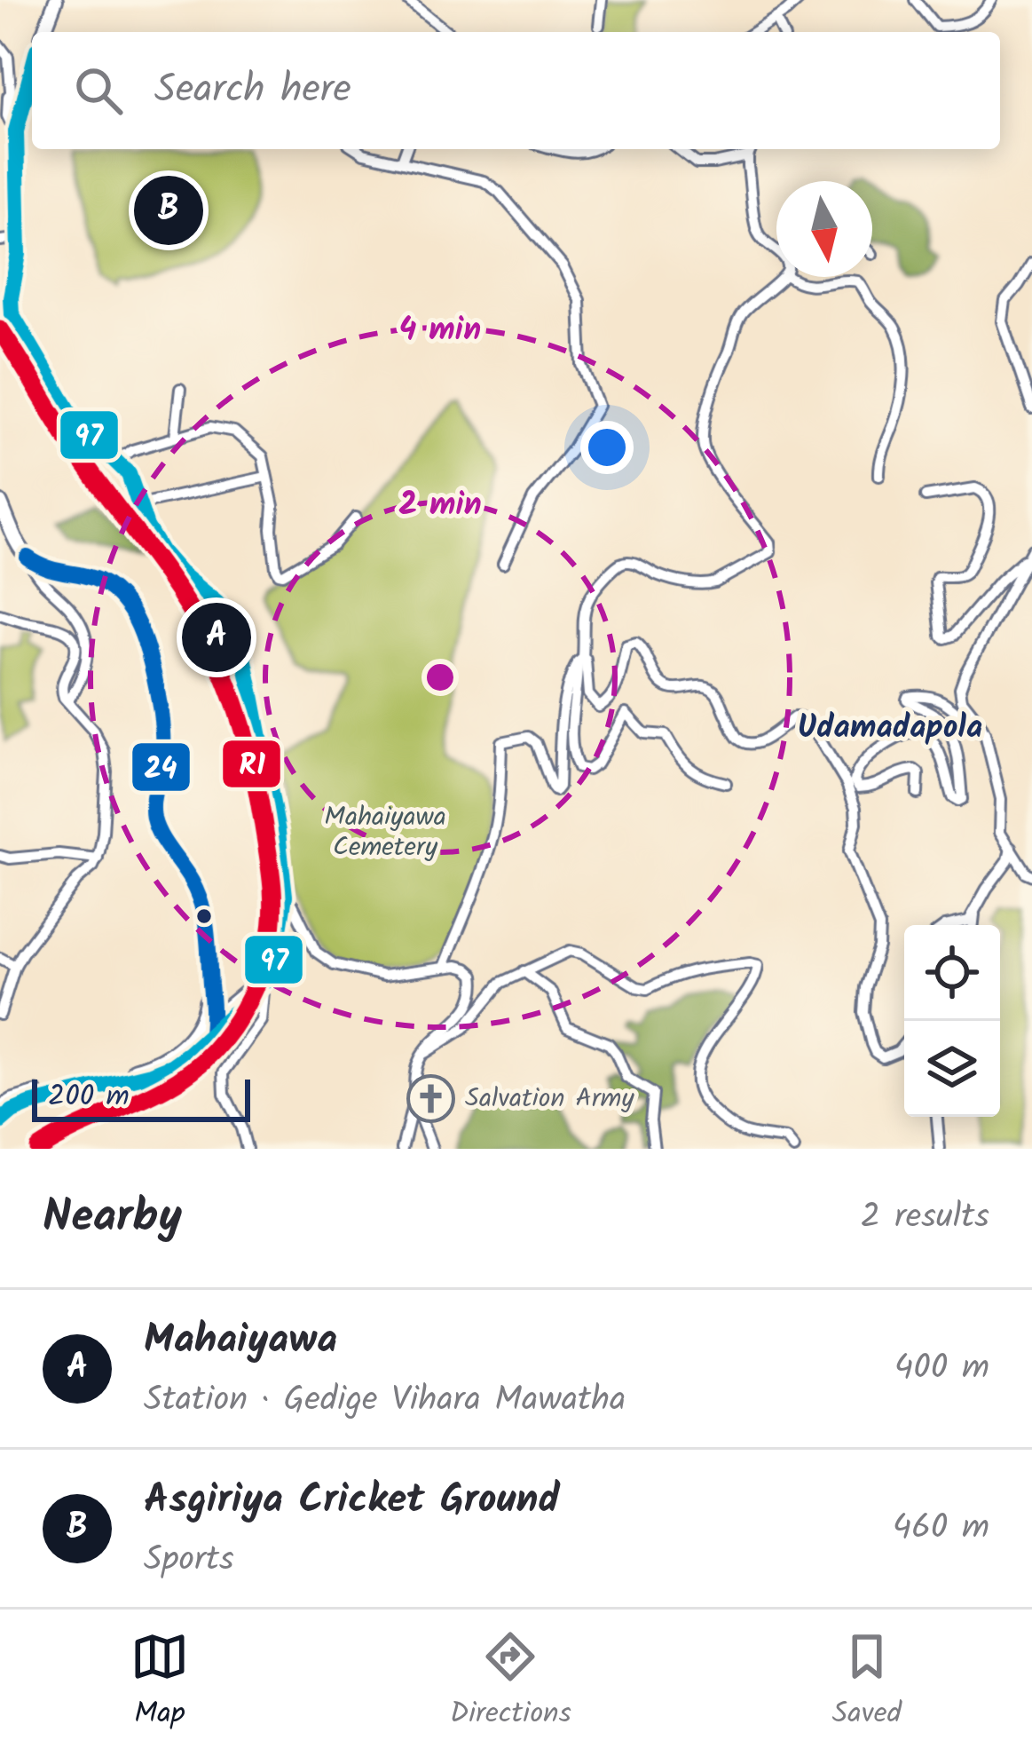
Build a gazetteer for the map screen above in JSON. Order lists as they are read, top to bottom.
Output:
{
  "districts": ["Udamadapola"],
  "parks": ["Mahaiyawa Cemetery"],
  "places": {
    "church": ["Salvation Army"]
  },
  "lines": ["transit line 97", "transit line R1", "transit line 24"],
  "scale_bar": "200 m",
  "north": "bottom",
  "page": {
    "search": "Search here",
    "pins": ["B", "A"],
    "scale": "200 m",
    "heading": ["Nearby", "2 results"],
    "list": [
      {
        "mark": "A",
        "name": "Mahaiyawa",
        "note": "Station · Gedige Vihara Mawatha",
        "value": "400 m"
      },
      {
        "mark": "B",
        "name": "Asgiriya Cricket Ground",
        "note": "Sports",
        "value": "460 m"
      }
    ],
    "nav": ["Map", "Directions", "Saved"]
  },
  "rings": ["4 min", "2 min"]
}
